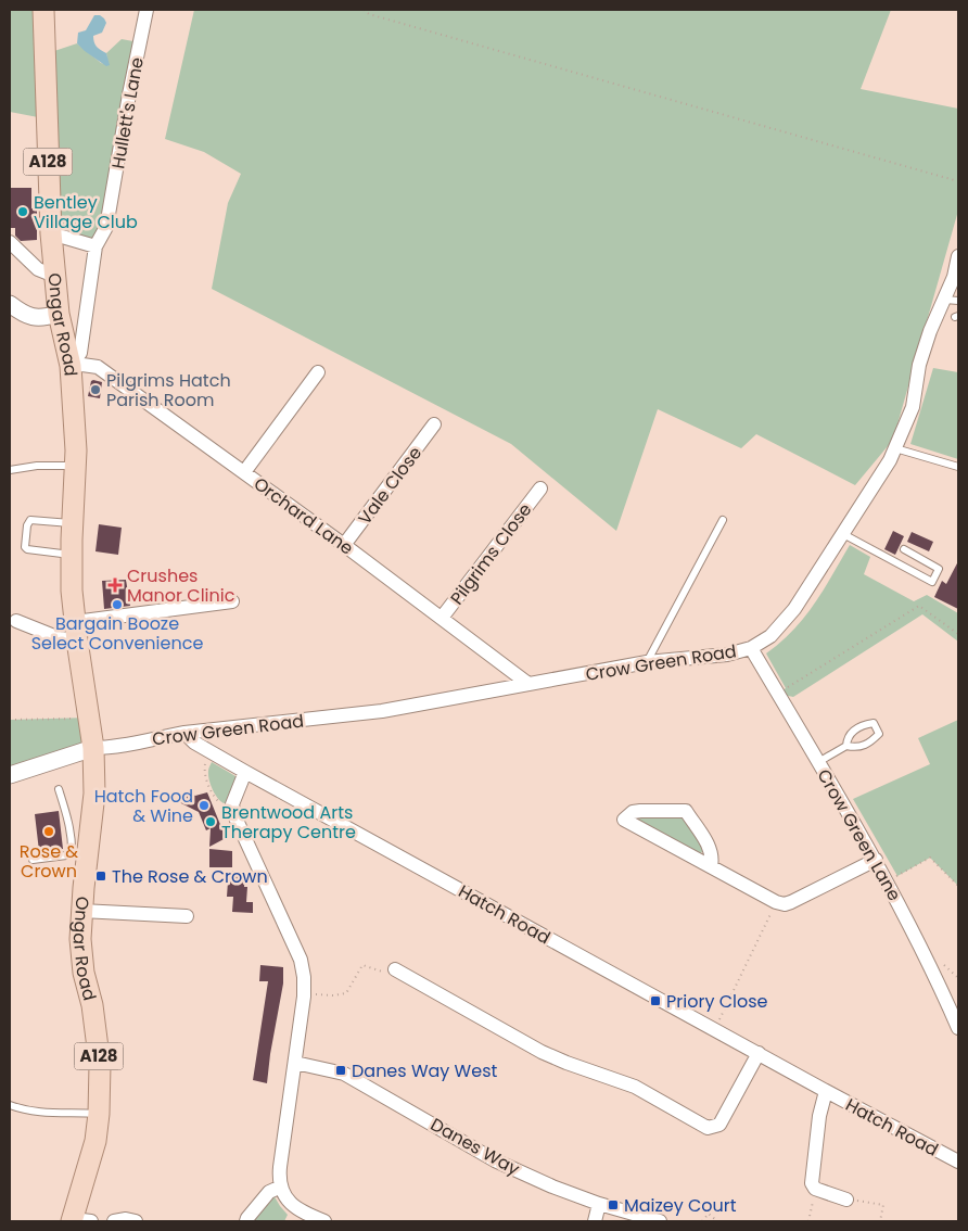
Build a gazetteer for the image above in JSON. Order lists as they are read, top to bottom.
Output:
{
  "streets": {
    "main road": ["A128", "Ongar Road"],
    "street": [
      "Hullett's Lane",
      "Vale Close",
      "Orchard Lane",
      "Pilgrims Close",
      "Crow Green Road",
      "Crow Green Lane",
      "Hatch Road",
      "Danes Way"
    ]
  },
  "crossings": [
    ["Hullett's Lane", "Ongar Road"],
    ["Hullett's Lane", "Orchard Lane"],
    ["Ongar Road", "Orchard Lane"],
    ["Ongar Road", "Crow Green Road"],
    ["Vale Close", "Orchard Lane"],
    ["Orchard Lane", "Pilgrims Close"],
    ["Orchard Lane", "Crow Green Road"],
    ["Crow Green Road", "Crow Green Lane"],
    ["Crow Green Road", "Hatch Road"]
  ],
  "places": {
    "other": [
      "Bentley Village Club",
      "Pilgrims Hatch Parish Room",
      "Bargain Booze Select Convenience",
      "Hatch Food & Wine",
      "Brentwood Arts Therapy Centre",
      "Rose & Crown"
    ],
    "health": ["Crushes Manor Clinic"],
    "transit": [
      "The Rose & Crown",
      "Priory Close",
      "Danes Way West",
      "Maizey Court"
    ]
  }
}
